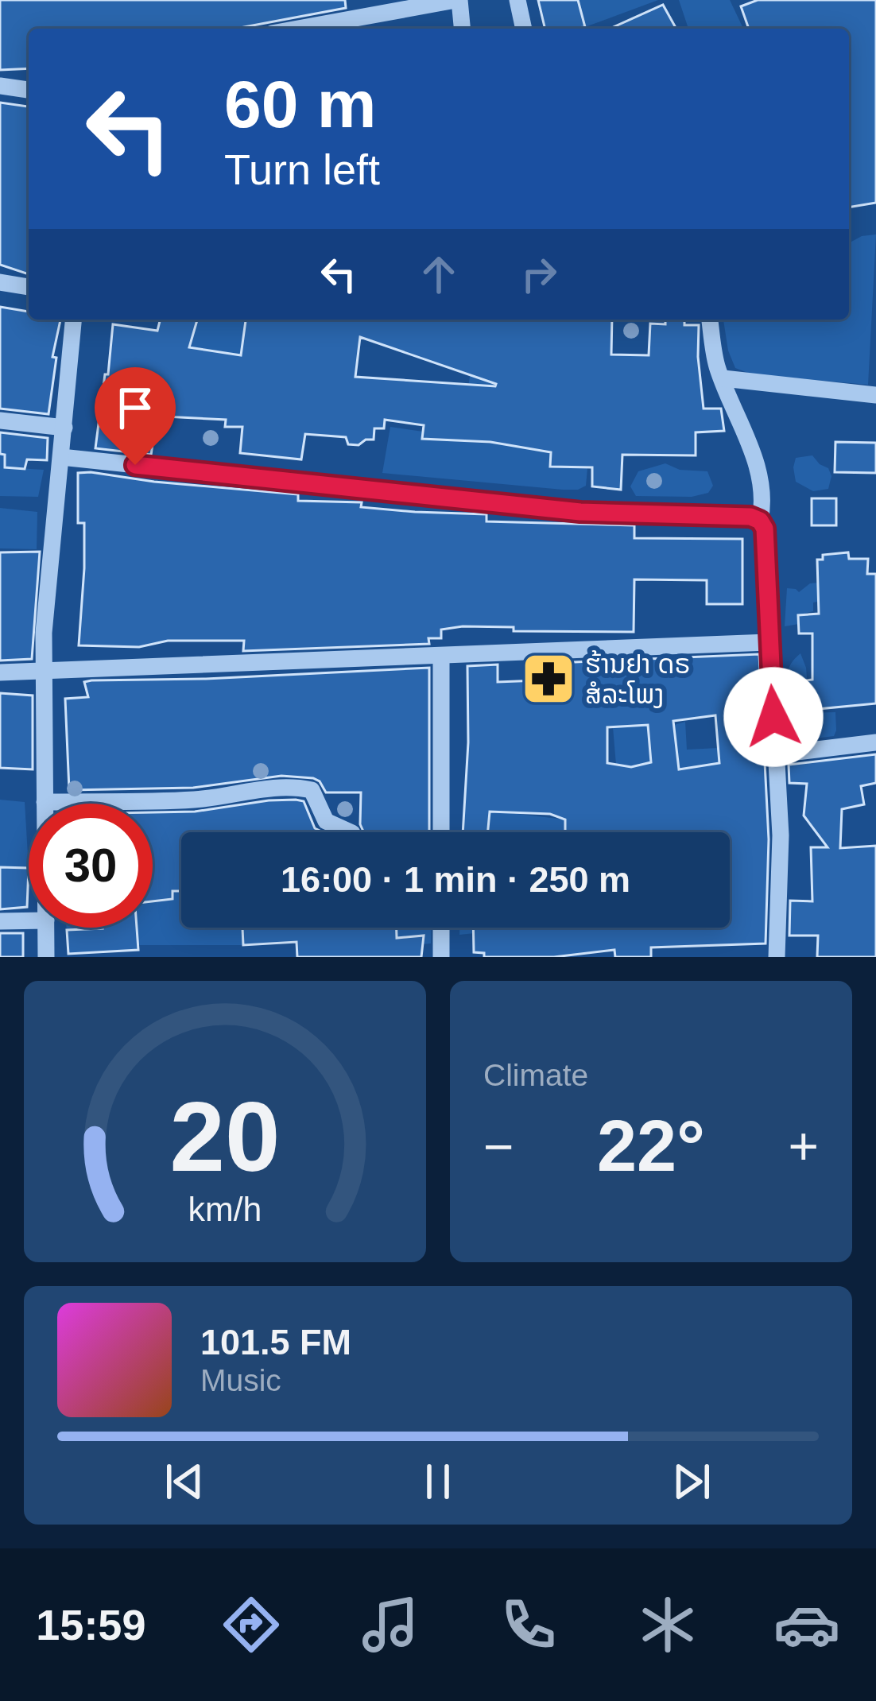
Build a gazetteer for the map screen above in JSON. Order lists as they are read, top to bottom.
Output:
{
  "places": {
    "pharmacy": ["ຮ້ານຢາ ດຣ ສໍລະໂພງ"]
  },
  "page": {
    "turn": ["60 m", "Turn left"],
    "limit": "30",
    "trip": "16:00 · 1 min · 250 m",
    "tile": "Climate",
    "heat": ["−", "22°", "+"],
    "song": ["101.5 FM", "Music"],
    "tabs": "15:59",
    "gauge": ["20", "km/h"]
  }
}
